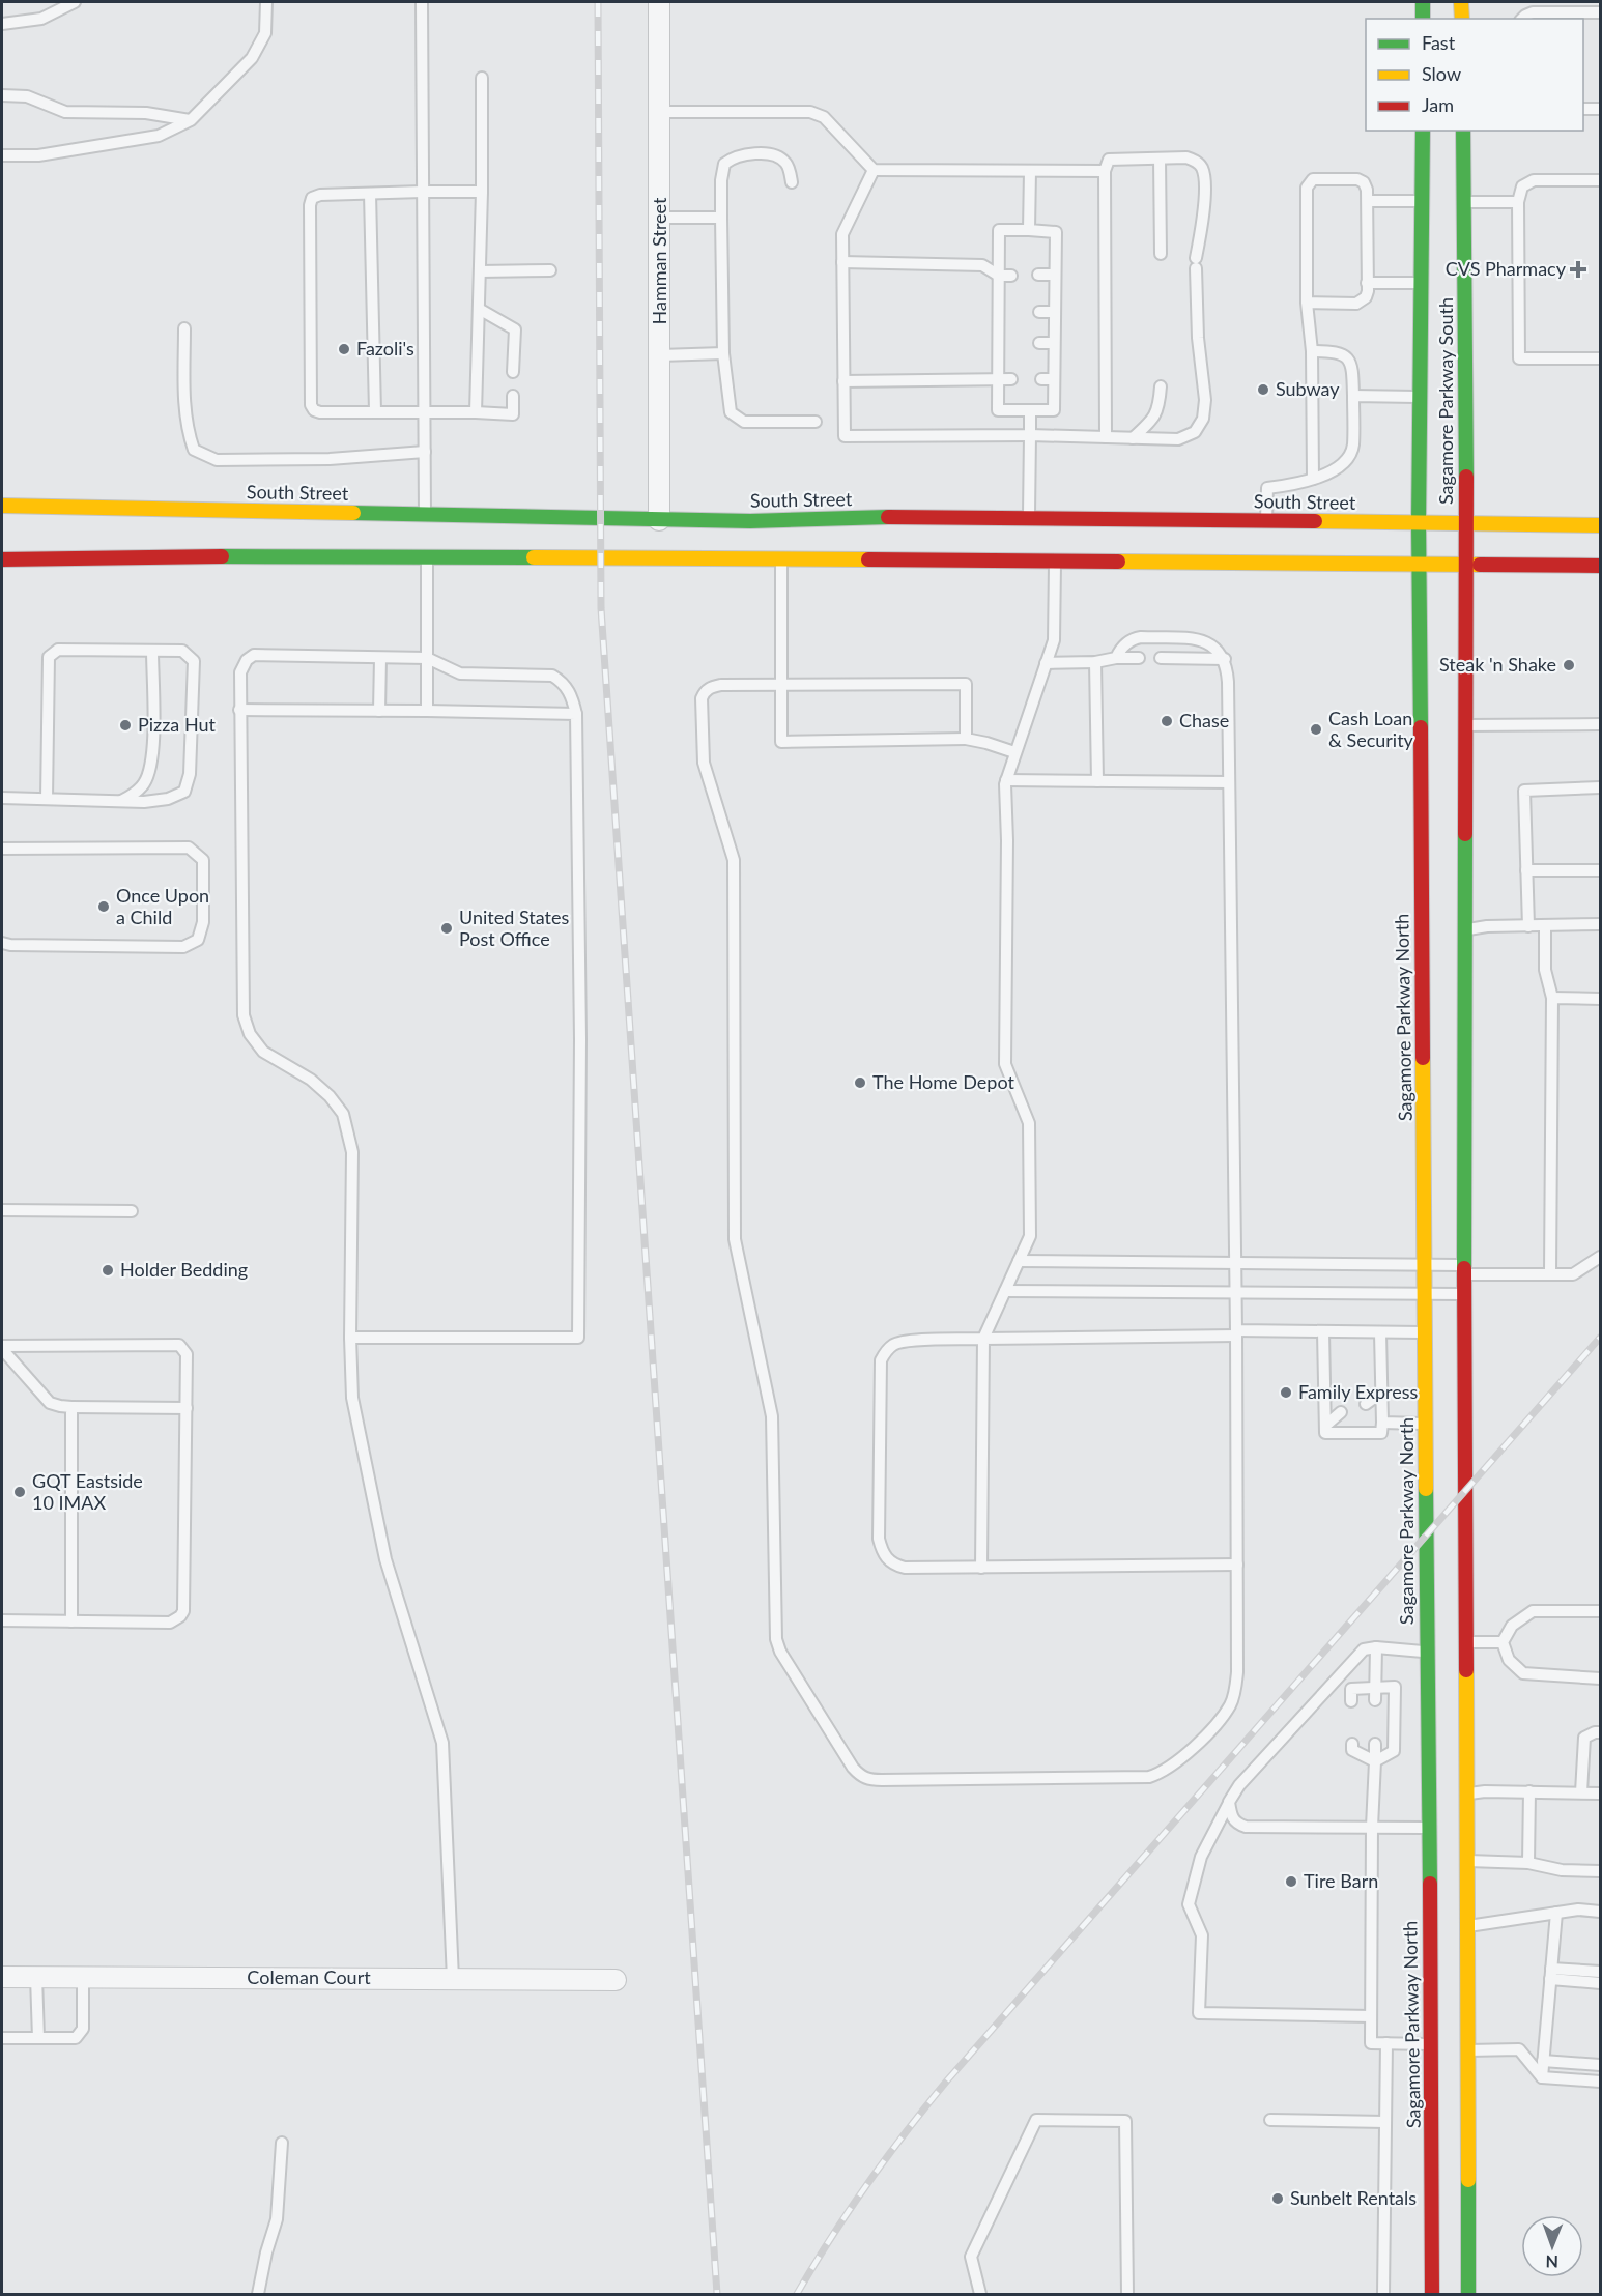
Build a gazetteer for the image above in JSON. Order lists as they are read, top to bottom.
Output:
{
  "streets": {
    "main road": ["Sagamore Parkway South", "South Street", "Sagamore Parkway North"],
    "street": ["Hamman Street", "Coleman Court"]
  },
  "crossings": [
    ["Hamman Street", "South Street"],
    ["Sagamore Parkway South", "South Street"],
    ["Sagamore Parkway South", "Sagamore Parkway North"],
    ["South Street", "Sagamore Parkway North"]
  ],
  "places": {
    "health": ["CVS Pharmacy"],
    "other": [
      "Fazoli's",
      "Subway",
      "Steak 'n Shake",
      "Chase",
      "Pizza Hut",
      "Cash Loan & Security",
      "Once Upon a Child",
      "United States Post Office",
      "The Home Depot",
      "Holder Bedding",
      "Family Express",
      "GQT Eastside 10 IMAX",
      "Tire Barn",
      "Sunbelt Rentals"
    ]
  },
  "legend": ["Fast", "Slow", "Jam"],
  "north": "bottom"
}
